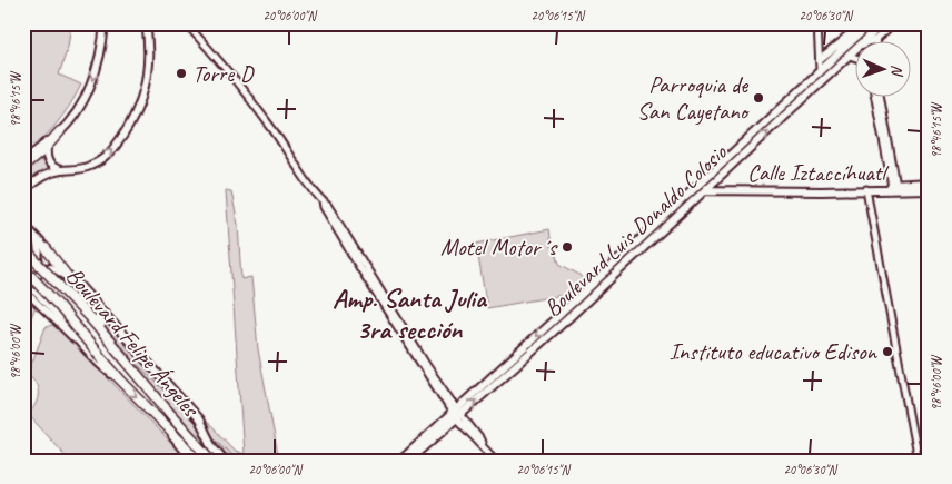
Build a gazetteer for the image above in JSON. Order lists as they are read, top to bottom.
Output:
{
  "streets": {
    "highway": ["Boulevard Felipe Ángeles"],
    "main road": ["Calle Iztaccíhuatl", "Boulevard Luis Donaldo Colosio"]
  },
  "crossings": [
    ["Calle Iztaccíhuatl", "Boulevard Luis Donaldo Colosio"]
  ],
  "districts": ["Amp. Santa Julia 3ra sección"],
  "places": [
    "Torre D",
    "Parroquia de San Cayetano",
    "Motel Motor´s",
    "Instituto educativo Edison"
  ],
  "north": "right",
  "coordinates": [
    "20°06'00\"N",
    "20°06'15\"N",
    "20°06'30\"N",
    "98°46'15\"W",
    "98°46'00\"W"
  ]
}
